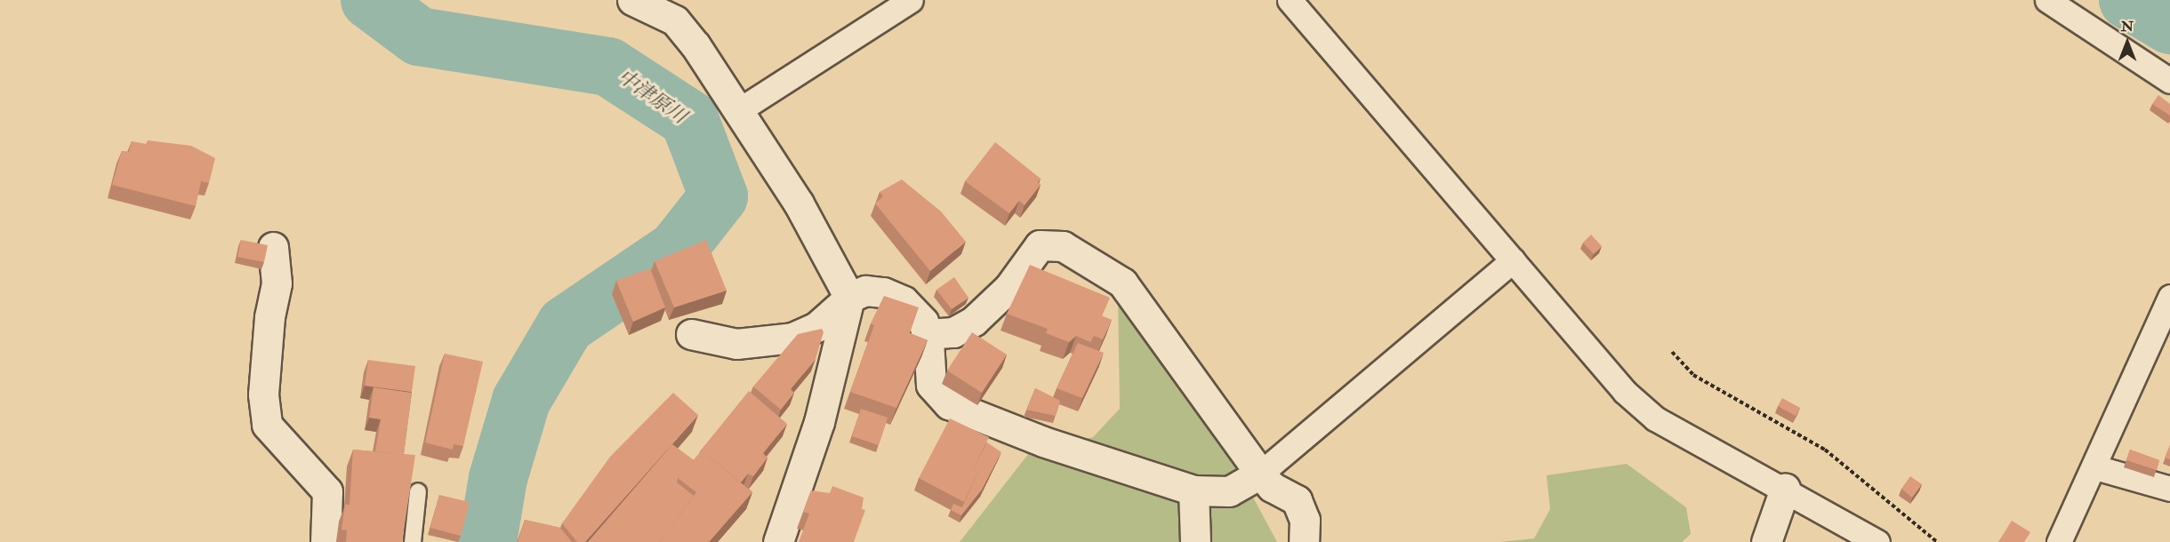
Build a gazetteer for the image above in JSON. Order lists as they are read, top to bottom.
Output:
{
  "water": ["中津原川"],
  "north": "top"
}
